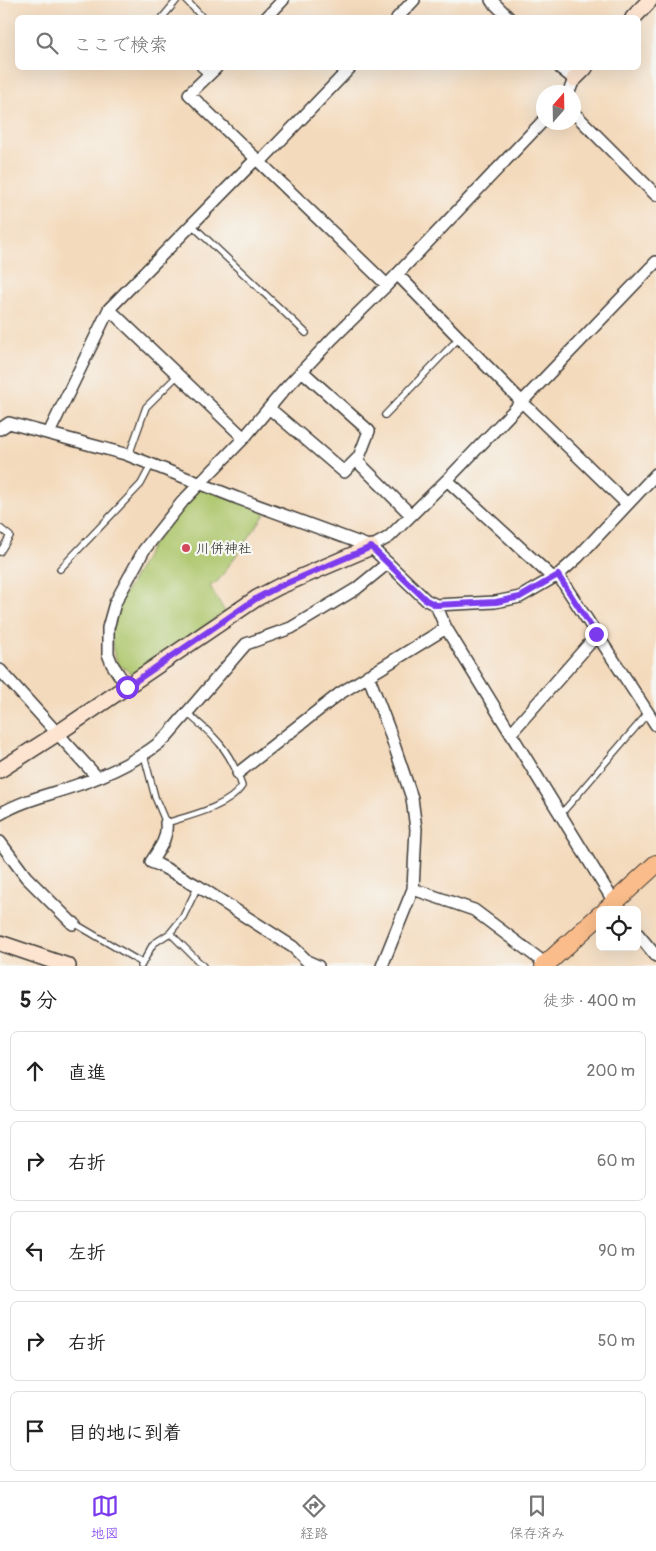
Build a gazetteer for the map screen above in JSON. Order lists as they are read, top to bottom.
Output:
{
  "places": ["川併神社"],
  "north": "top",
  "page": {
    "search": "ここで検索",
    "heading": ["5 分", "徒歩 · 400 m"],
    "list": [
      ["直進", "200 m"],
      ["右折", "60 m"],
      ["左折", "90 m"],
      ["右折", "50 m"],
      "目的地に到着"
    ],
    "nav": ["地図", "経路", "保存済み"]
  }
}
